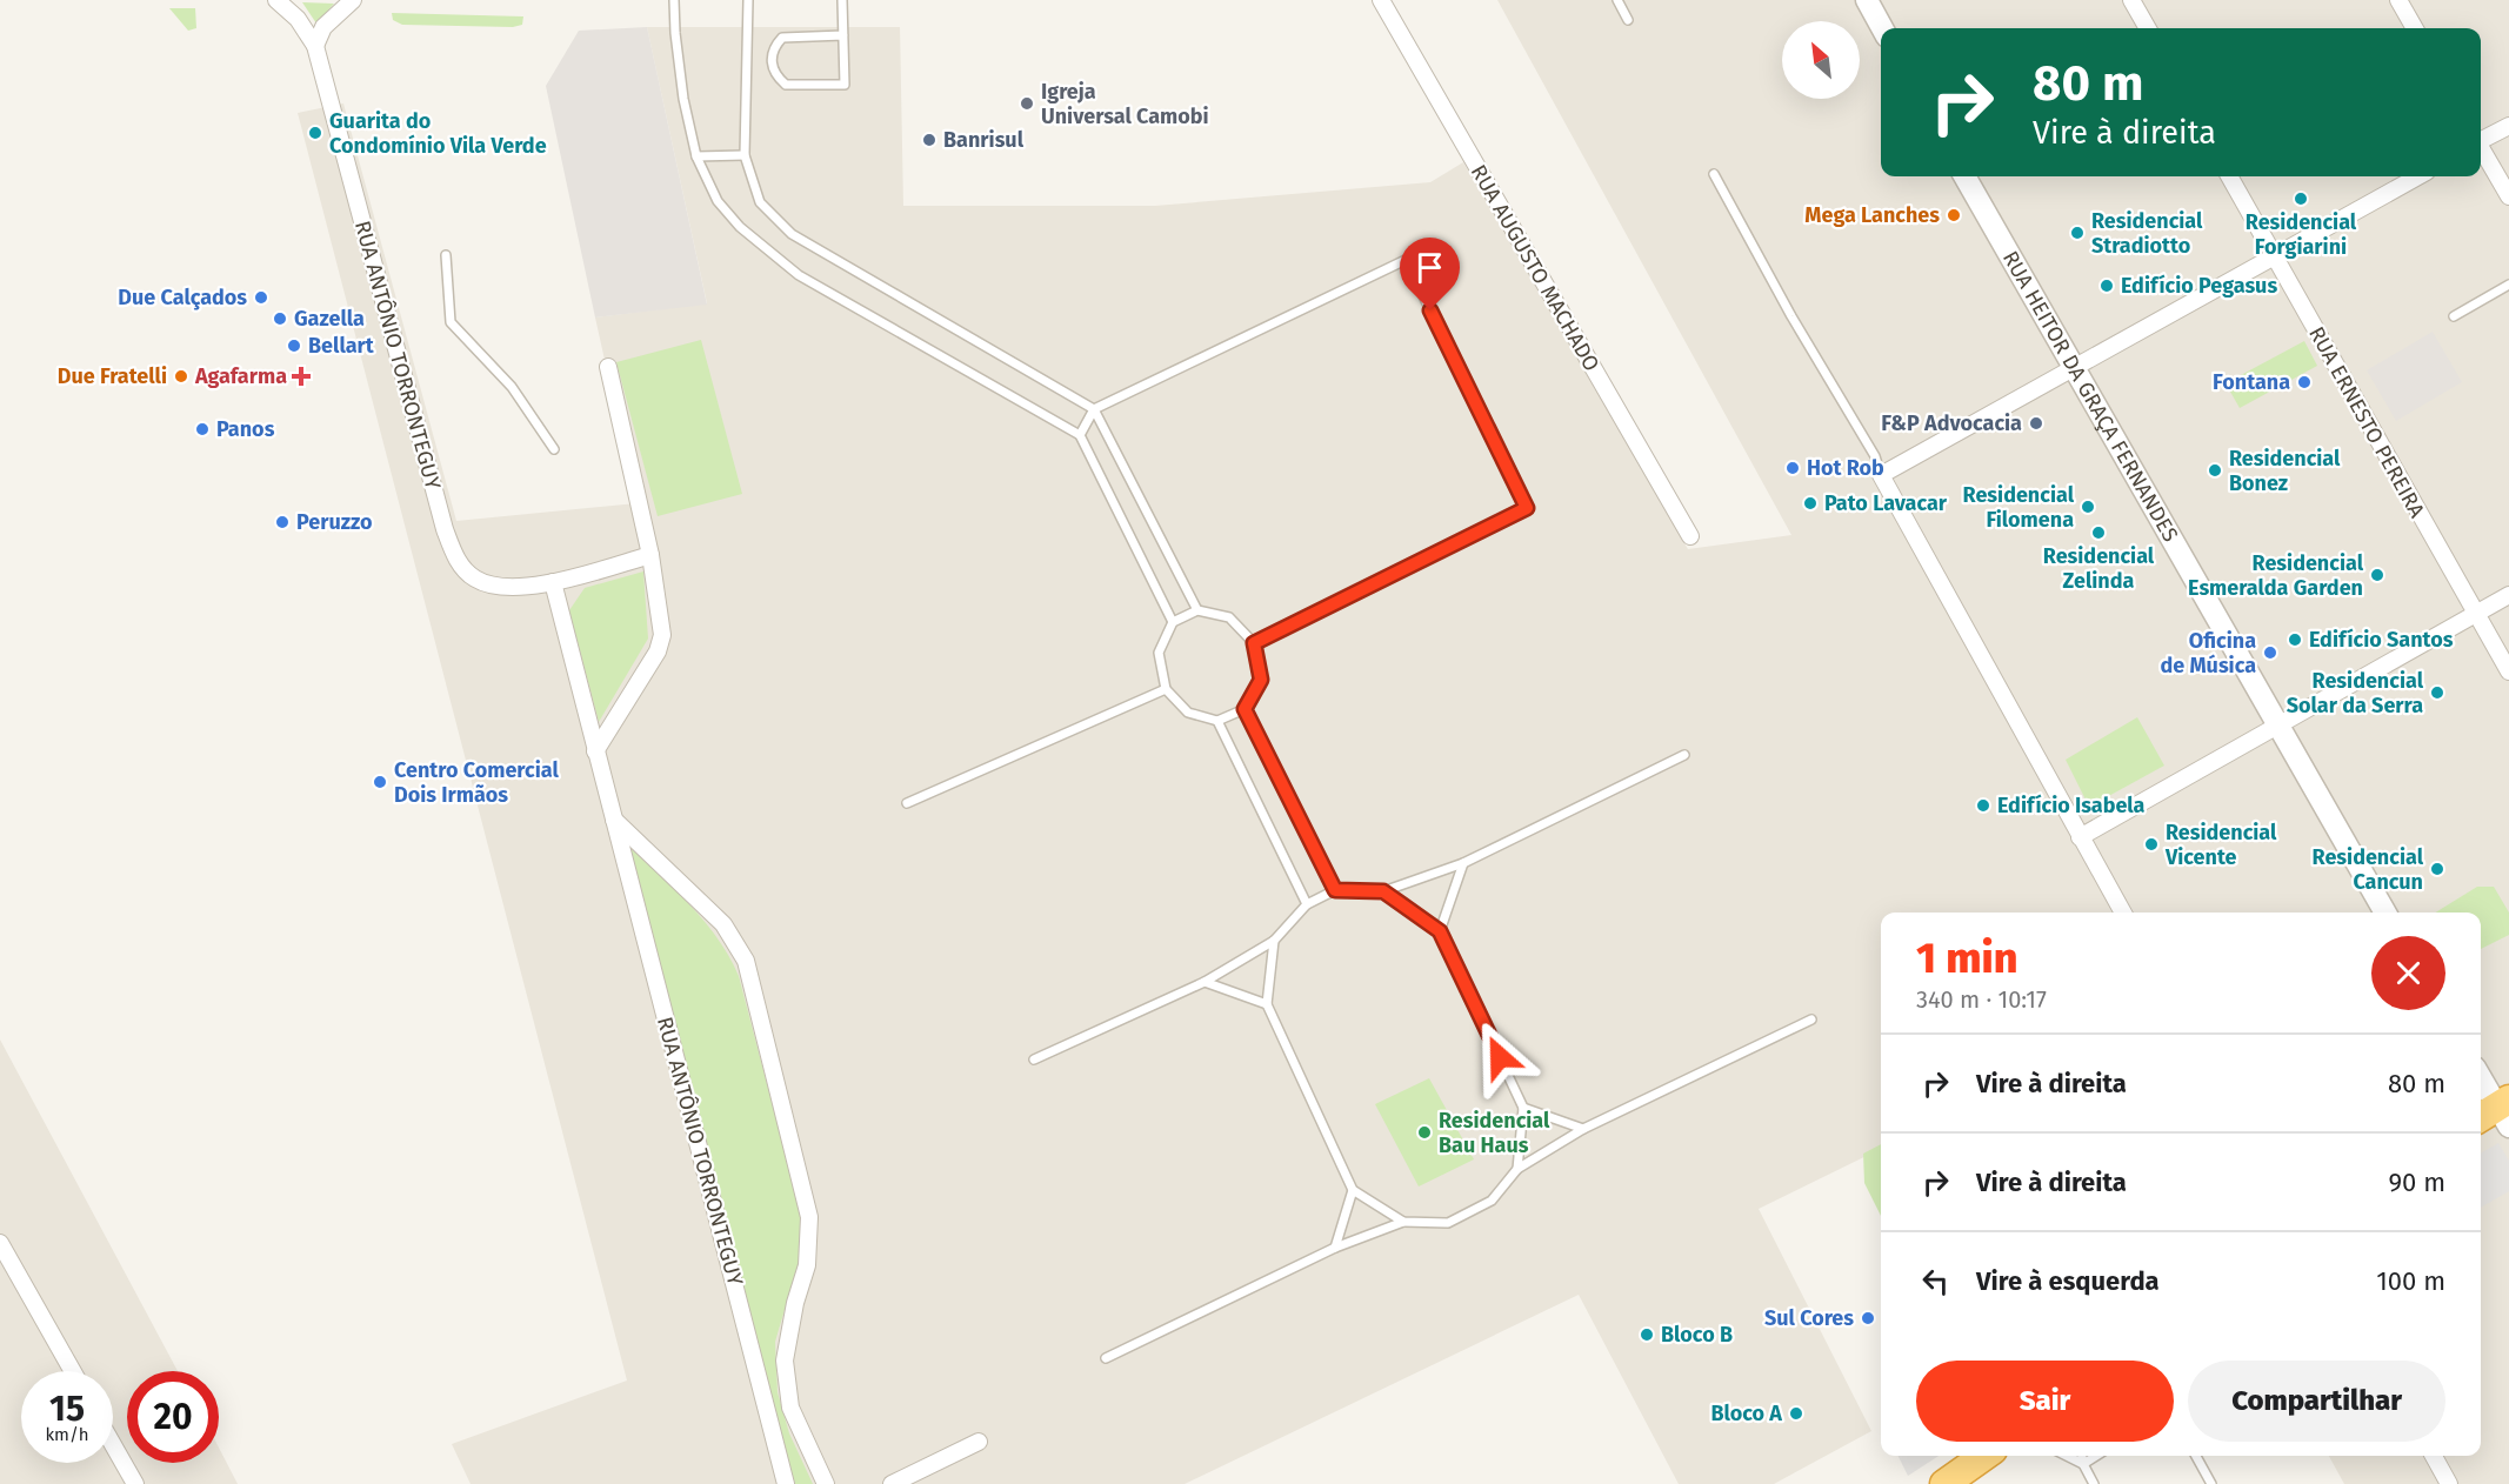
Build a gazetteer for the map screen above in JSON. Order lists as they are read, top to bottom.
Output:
{
  "streets": {
    "street": [
      "RUA AUGUSTO MACHADO",
      "RUA ANTÔNIO TORRONTEGUY",
      "RUA HEITOR DA GRAÇA FERNANDES",
      "RUA ERNESTO PEREIRA"
    ]
  },
  "places": {
    "other": [
      "Igreja Universal Camobi",
      "Guarita do Condomínio Vila Verde",
      "Banrisul",
      "Residencial Forgiarini",
      "Mega Lanches",
      "Residencial Stradiotto",
      "Edifício Pegasus",
      "Due Calçados",
      "Gazella",
      "Bellart",
      "Due Fratelli",
      "Fontana",
      "F&P Advocacia",
      "Panos",
      "Hot Rob",
      "Residencial Bonez",
      "Pato Lavacar",
      "Residencial Filomena",
      "Peruzzo",
      "Residencial Zelinda",
      "Residencial Esmeralda Garden",
      "Edifício Santos",
      "Oficina de Música",
      "Residencial Solar da Serra",
      "Centro Comercial Dois Irmãos",
      "Edifício Isabela",
      "Residencial Vicente",
      "Residencial Cancun",
      "Residencial Bau Haus",
      "Sul Cores",
      "Bloco B",
      "Bloco A"
    ],
    "health": ["Agafarma"]
  },
  "north": "top left",
  "page": {
    "turn": ["80 m", "Vire à direita"],
    "heading": ["1 min", "340 m · 10:17"],
    "list": [
      {
        "name": "Vire à direita",
        "value": "80 m"
      },
      {
        "name": "Vire à direita",
        "value": "90 m"
      },
      {
        "name": "Vire à esquerda",
        "value": "100 m"
      }
    ],
    "buttons": ["Sair", "Compartilhar"],
    "speed": "15 km/h",
    "limit": "20"
  }
}
